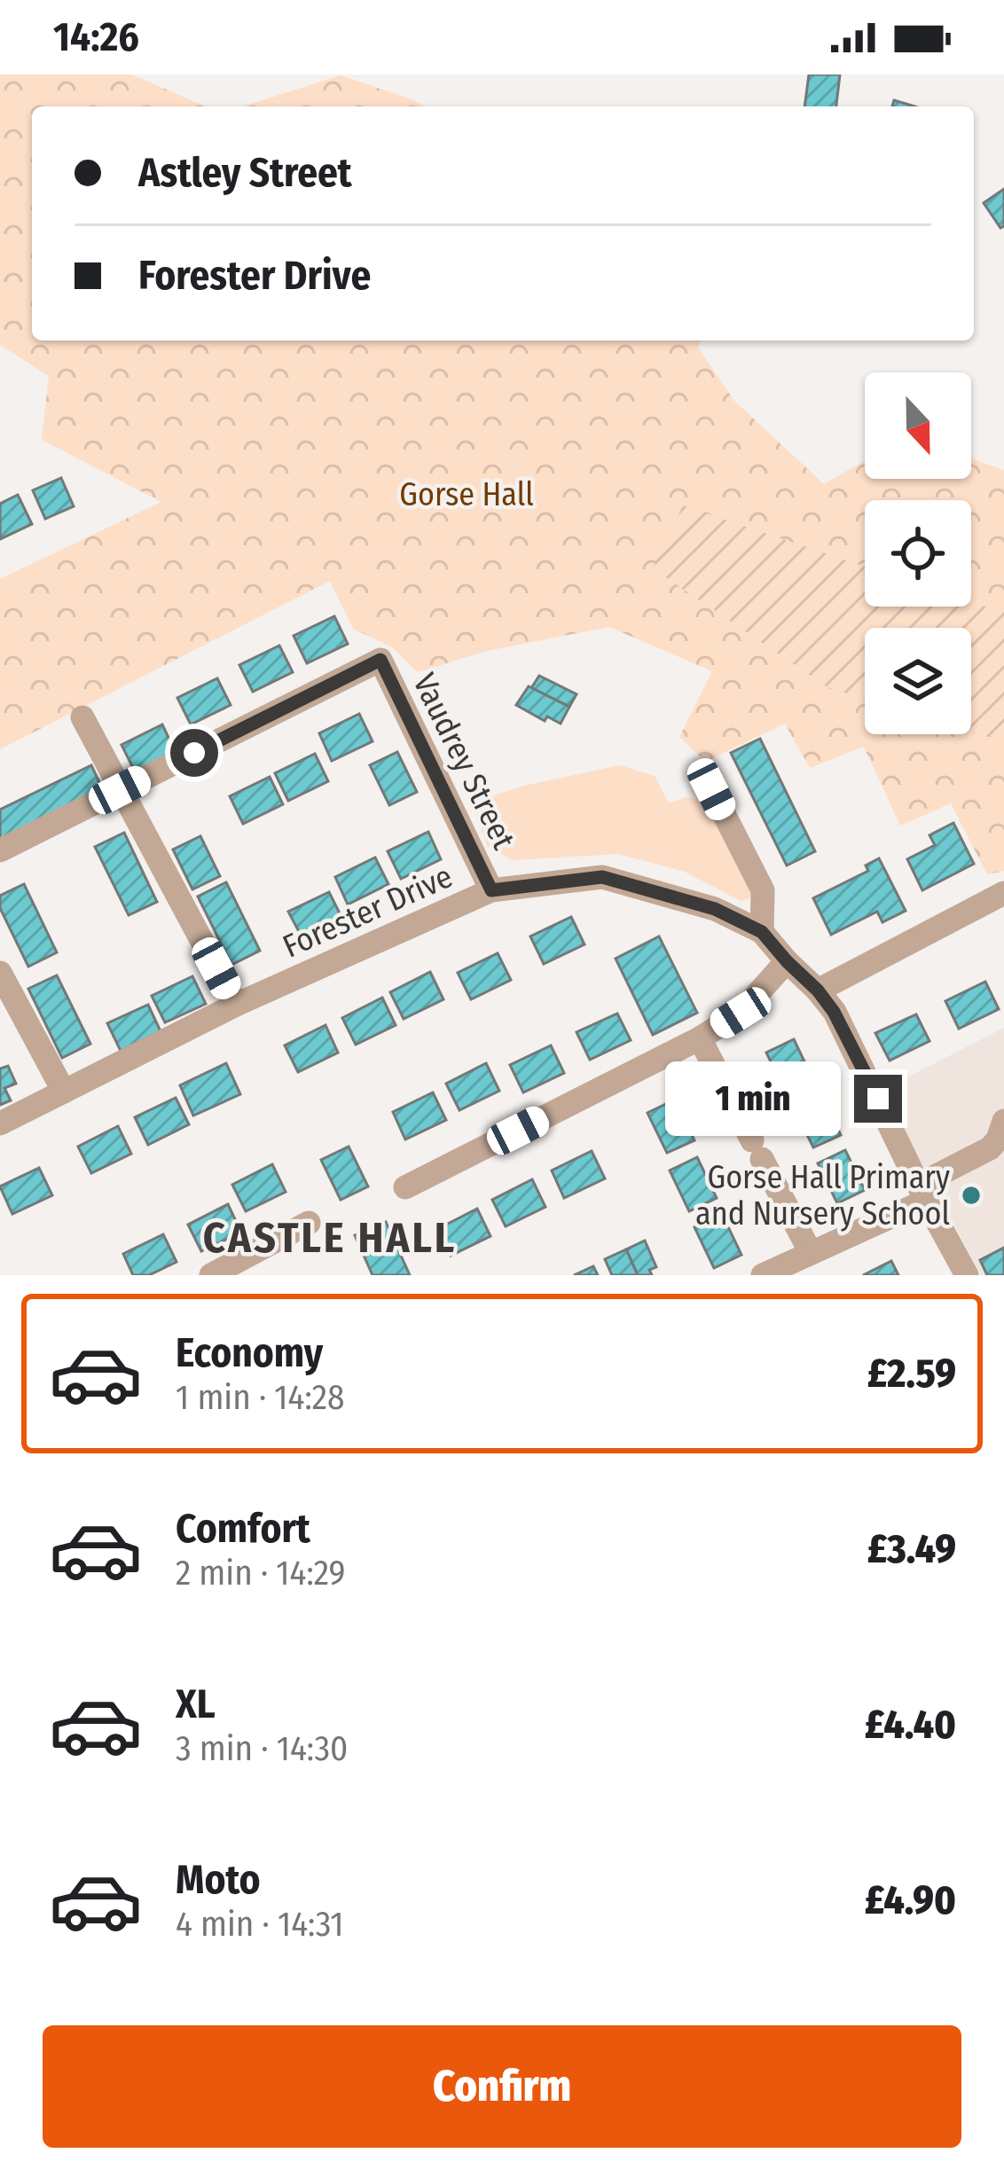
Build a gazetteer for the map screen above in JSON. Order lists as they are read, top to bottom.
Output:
{
  "streets": {
    "street": ["Vaudrey Street", "Forester Drive"]
  },
  "crossings": [
    ["Vaudrey Street", "Forester Drive"]
  ],
  "districts": ["CASTLE HALL"],
  "parks": ["Gorse Hall"],
  "places": ["Gorse Hall Primary and Nursery School"],
  "north": "bottom",
  "page": {
    "status": "14:26",
    "banner": ["Astley Street", "Forester Drive"],
    "bubble": "1 min",
    "list": [
      {
        "name": "Economy",
        "note": "1 min · 14:28",
        "value": "£2.59"
      },
      {
        "name": "Comfort",
        "note": "2 min · 14:29",
        "value": "£3.49"
      },
      {
        "name": "XL",
        "note": "3 min · 14:30",
        "value": "£4.40"
      },
      {
        "name": "Moto",
        "note": "4 min · 14:31",
        "value": "£4.90"
      }
    ],
    "buttons": "Confirm"
  }
}
